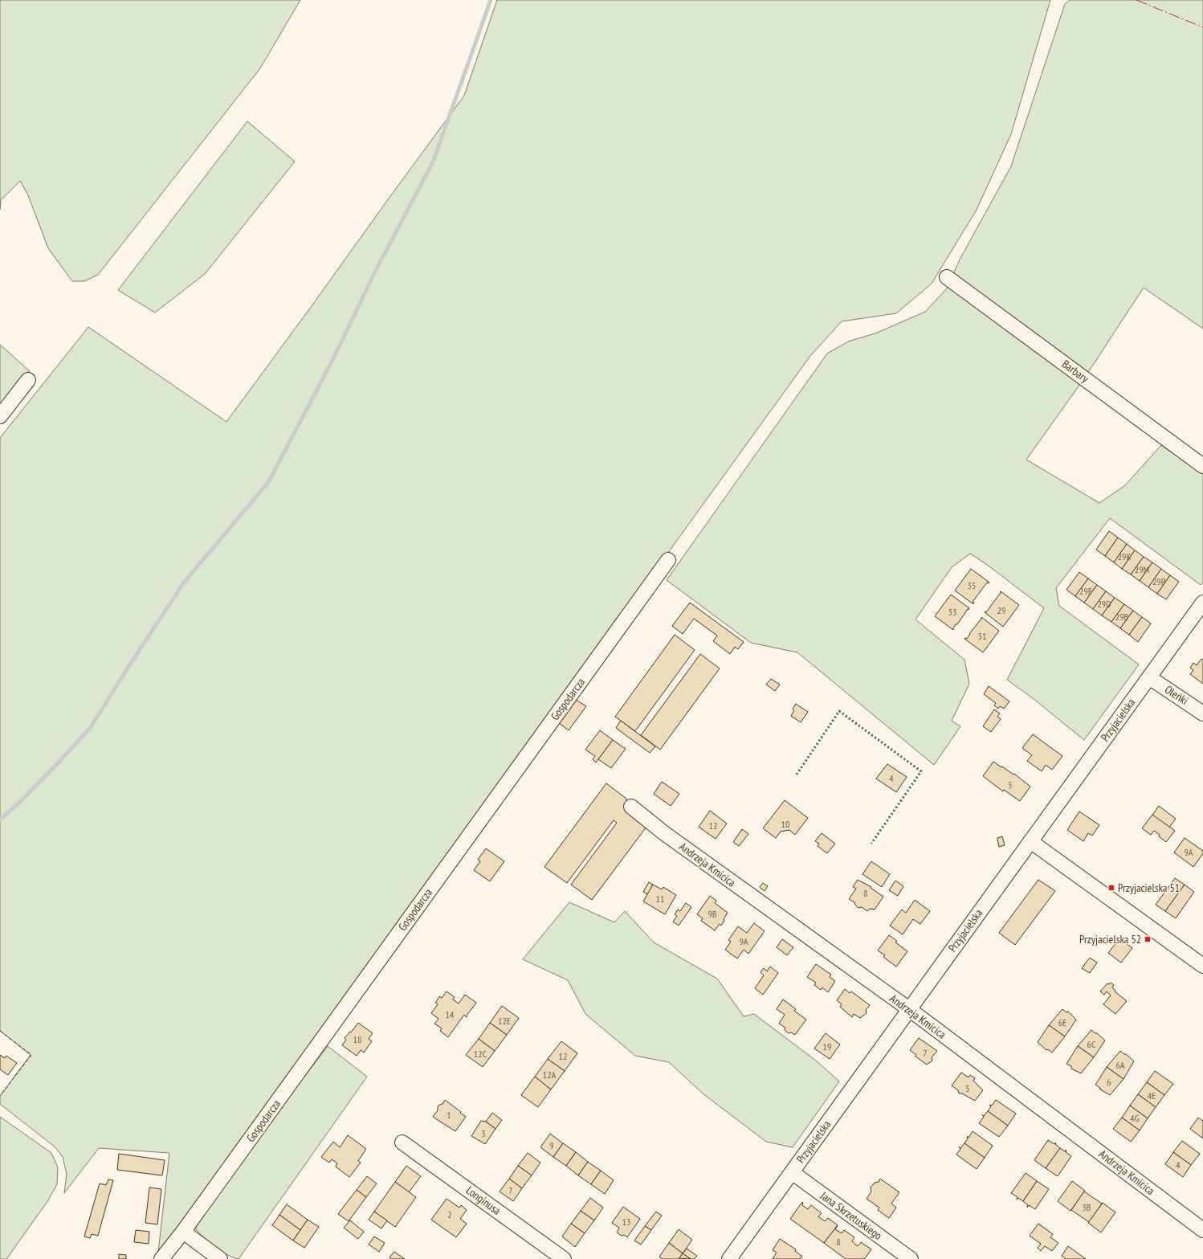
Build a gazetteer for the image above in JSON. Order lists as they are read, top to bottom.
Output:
{
  "streets": {
    "street": [
      "Barbary",
      "Oleńki",
      "Gospodarcza",
      "Przyjacielska",
      "Andrzeja Kmicica",
      "Longinusa",
      "Jana Skrzetuskiego"
    ]
  },
  "crossings": [
    ["Oleńki", "Przyjacielska"],
    ["Przyjacielska", "Andrzeja Kmicica"],
    ["Przyjacielska", "Jana Skrzetuskiego"]
  ],
  "places": {
    "transit": ["Przyjacielska 51", "Przyjacielska 52"]
  },
  "house_numbers": [
    "29K",
    "29M",
    "29P",
    "35",
    "29F",
    "29D",
    "29",
    "33",
    "29B",
    "31",
    "4",
    "5",
    "10",
    "12",
    "9A",
    "8",
    "11",
    "9B",
    "9A",
    "14",
    "12E",
    "6E",
    "18",
    "6C",
    "19",
    "7",
    "12C",
    "12",
    "6A",
    "12A",
    "6",
    "5",
    "4E",
    "1",
    "4G",
    "3",
    "9",
    "4",
    "7",
    "3B",
    "2",
    "13",
    "8"
  ]
}
